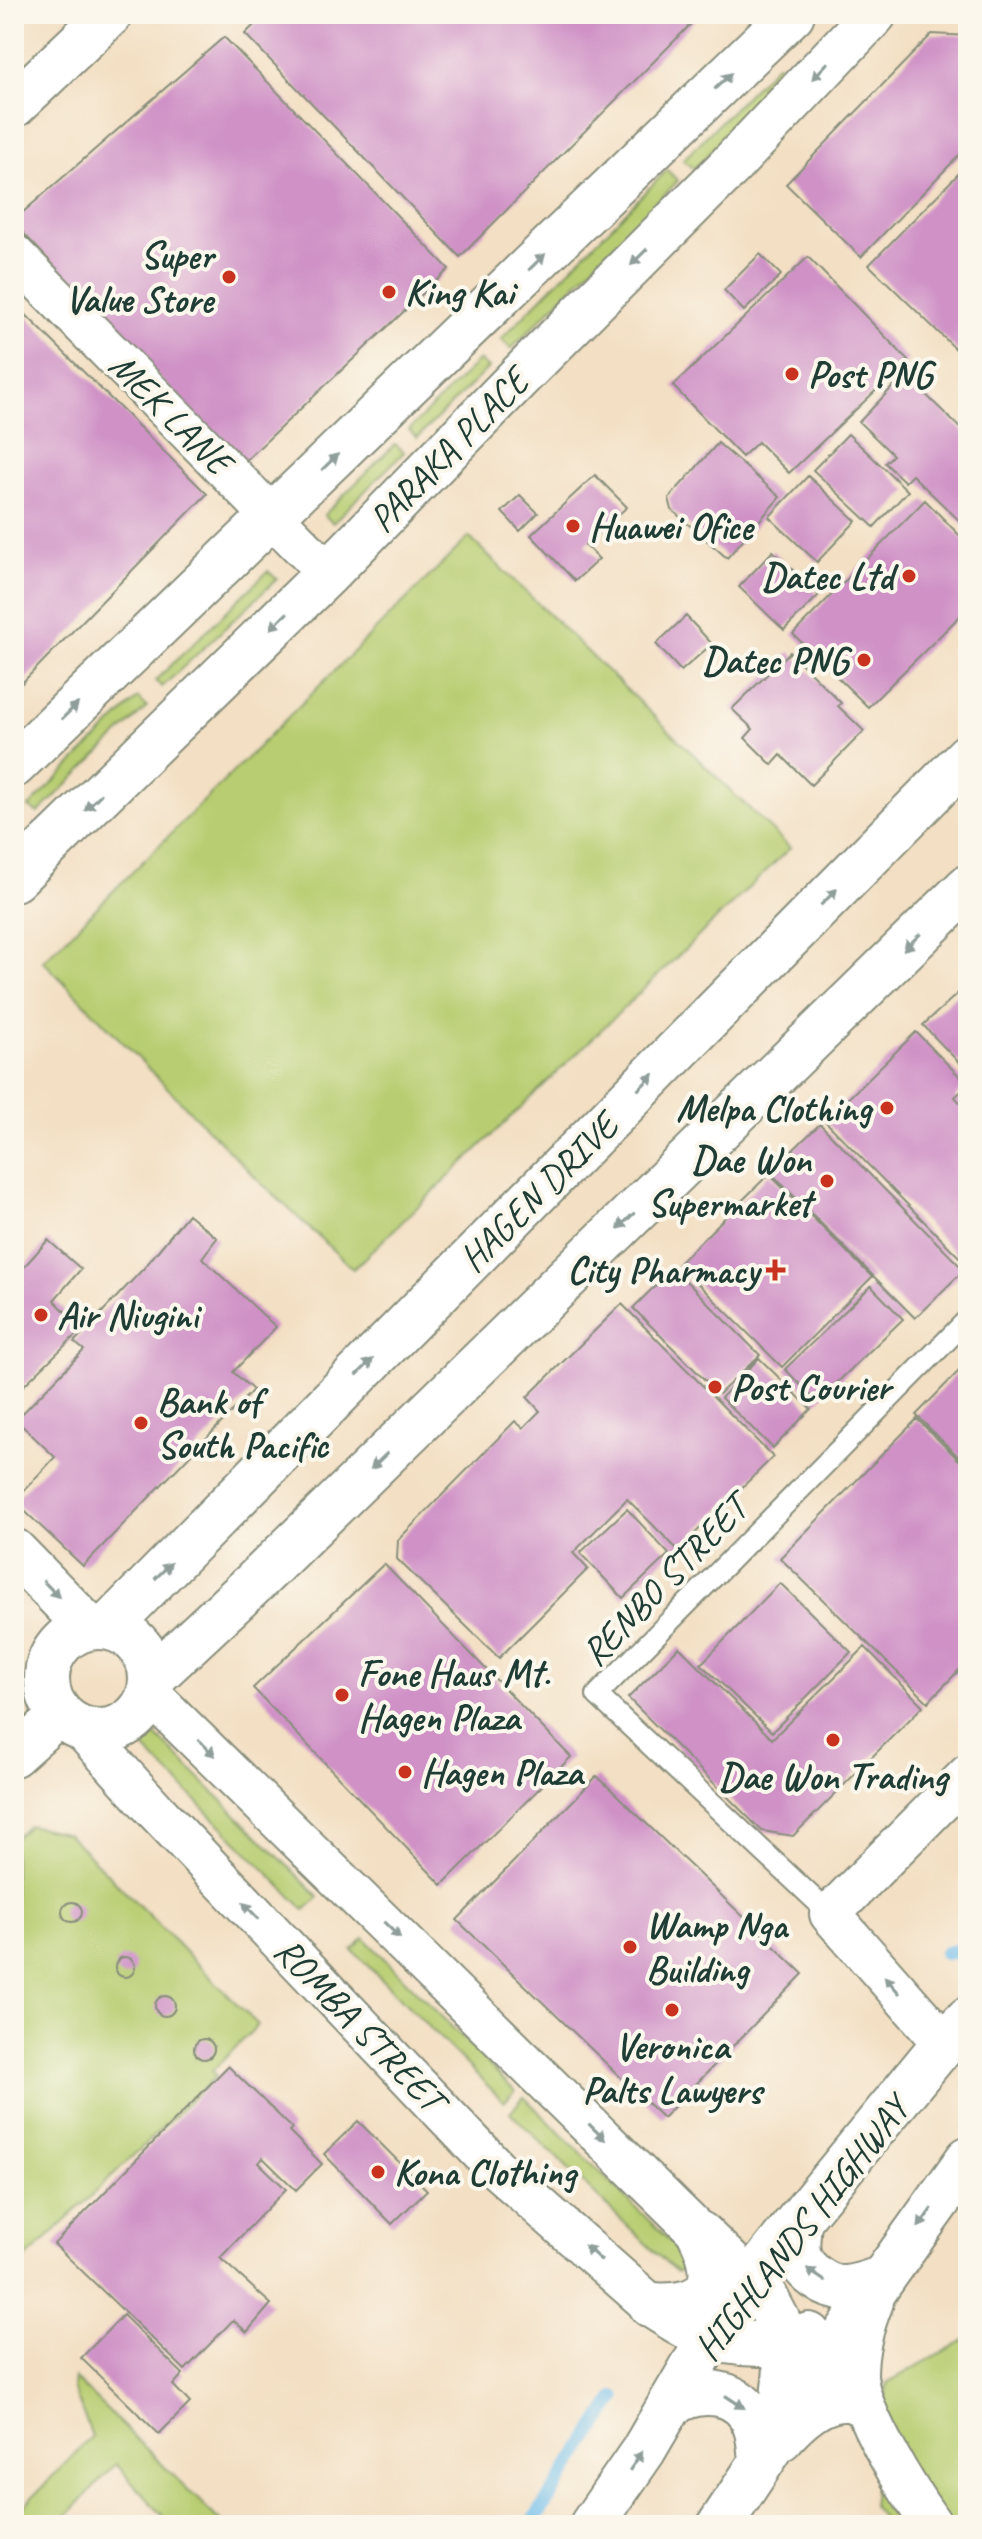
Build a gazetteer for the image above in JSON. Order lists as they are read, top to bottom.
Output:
{
  "streets": {
    "main road": [
      "PARAKA PLACE",
      "HAGEN DRIVE",
      "ROMBA STREET",
      "HIGHLANDS HIGHWAY"
    ],
    "street": ["MEK LANE"],
    "lane": ["RENBO STREET"]
  },
  "crossings": [
    ["MEK LANE", "PARAKA PLACE"],
    ["HAGEN DRIVE", "ROMBA STREET"]
  ],
  "one_way": ["ROMBA STREET"],
  "places": {
    "other": [
      "Super Value Store",
      "King Kai",
      "Post PNG",
      "Huawei Ofice",
      "Datec Ltd",
      "Datec PNG",
      "Melpa Clothing",
      "Dae Won Supermarket",
      "Air Niugini",
      "Post Courier",
      "Bank of South Pacific",
      "Fone Haus Mt. Hagen Plaza",
      "Dae Won Trading",
      "Hagen Plaza",
      "Wamp Nga Building",
      "Veronica Palts Lawyers",
      "Kona Clothing"
    ],
    "health": ["City Pharmacy"]
  }
}
